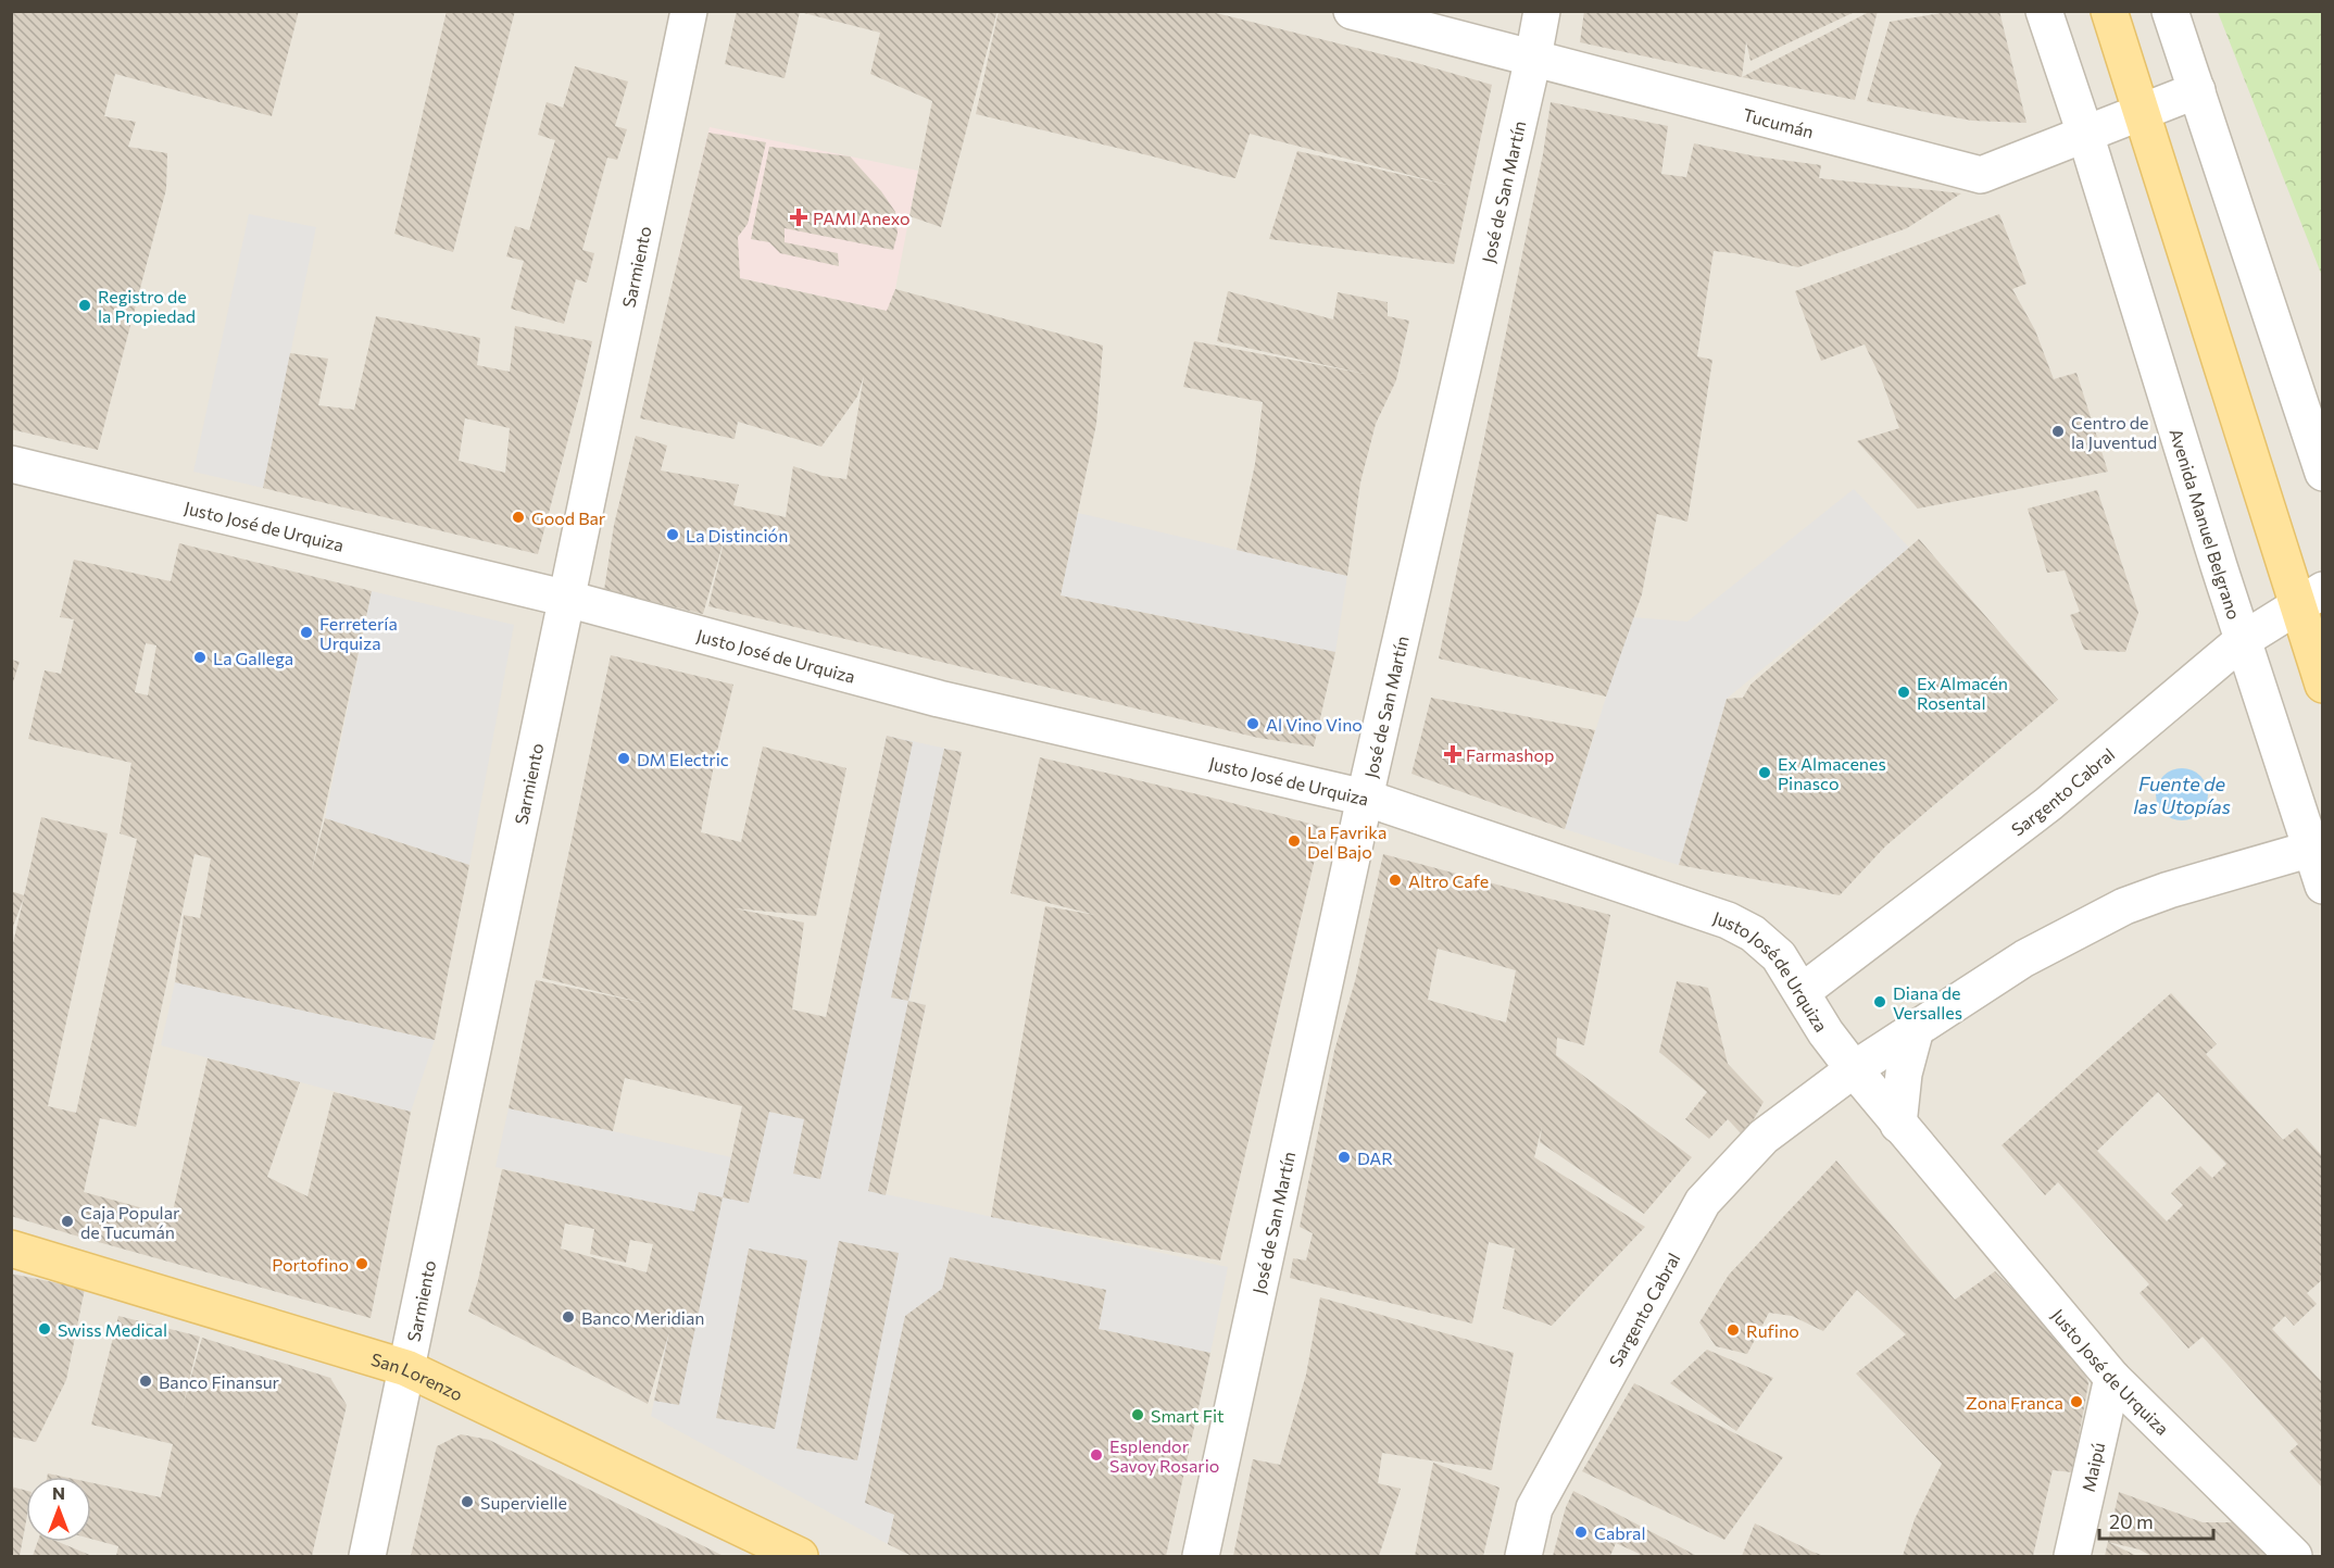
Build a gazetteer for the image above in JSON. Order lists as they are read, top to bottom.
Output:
{
  "streets": {
    "main road": ["San Lorenzo"],
    "street": [
      "Tucumán",
      "José de San Martín",
      "Sarmiento",
      "Avenida Manuel Belgrano",
      "Justo José de Urquiza",
      "Sargento Cabral",
      "Maipú"
    ]
  },
  "crossings": [
    ["Tucumán", "José de San Martín"],
    ["Tucumán", "Avenida Manuel Belgrano"],
    ["José de San Martín", "Justo José de Urquiza"],
    ["Sarmiento", "Justo José de Urquiza"],
    ["Sarmiento", "San Lorenzo"],
    ["Avenida Manuel Belgrano", "Sargento Cabral"],
    ["Justo José de Urquiza", "Sargento Cabral"],
    ["Justo José de Urquiza", "Maipú"]
  ],
  "water": ["Fuente de las Utopías"],
  "places": {
    "health": ["PAMI Anexo", "Farmashop"],
    "other": [
      "Registro de la Propiedad",
      "Centro de la Juventud",
      "Good Bar",
      "La Distinción",
      "Ferretería Urquiza",
      "La Gallega",
      "Ex Almacén Rosental",
      "Al Vino Vino",
      "DM Electric",
      "Ex Almacenes Pinasco",
      "La Favrika Del Bajo",
      "Altro Cafe",
      "Diana de Versalles",
      "DAR",
      "Caja Popular de Tucumán",
      "Portofino",
      "Banco Meridian",
      "Swiss Medical",
      "Rufino",
      "Banco Finansur",
      "Zona Franca",
      "Smart Fit",
      "Esplendor Savoy Rosario",
      "Supervielle",
      "Cabral"
    ]
  },
  "scale_bar": "20 m",
  "north": "top"
}
